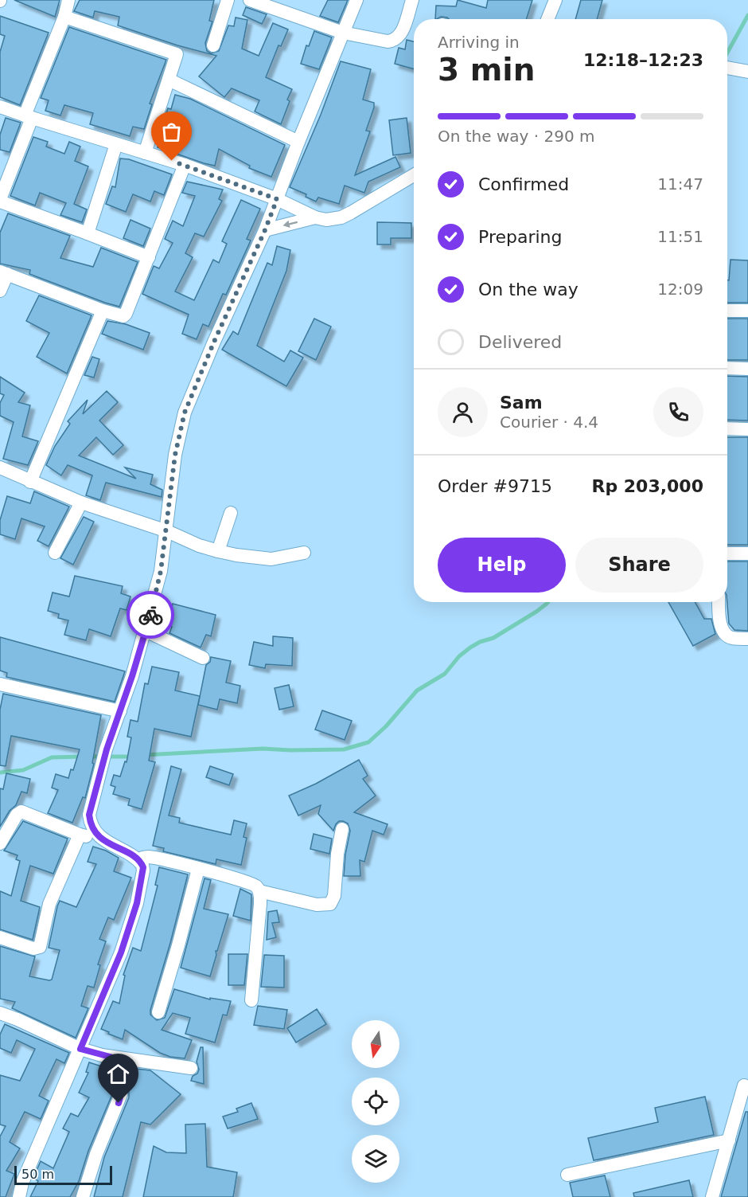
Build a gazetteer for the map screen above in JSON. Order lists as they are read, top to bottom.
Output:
{
  "scale_bar": "50 m",
  "north": "bottom",
  "page": {
    "heading": ["3 min", "Arriving in", "12:18–12:23"],
    "panel": [
      "Sam",
      "Courier · 4.4",
      "Order #9715",
      "Rp 203,000"
    ],
    "bar": "On the way · 290 m",
    "list": [
      ["Confirmed", "11:47"],
      ["Preparing", "11:51"],
      ["On the way", "12:09"],
      "Delivered"
    ],
    "buttons": ["Help", "Share"],
    "scale": "50 m"
  }
}
